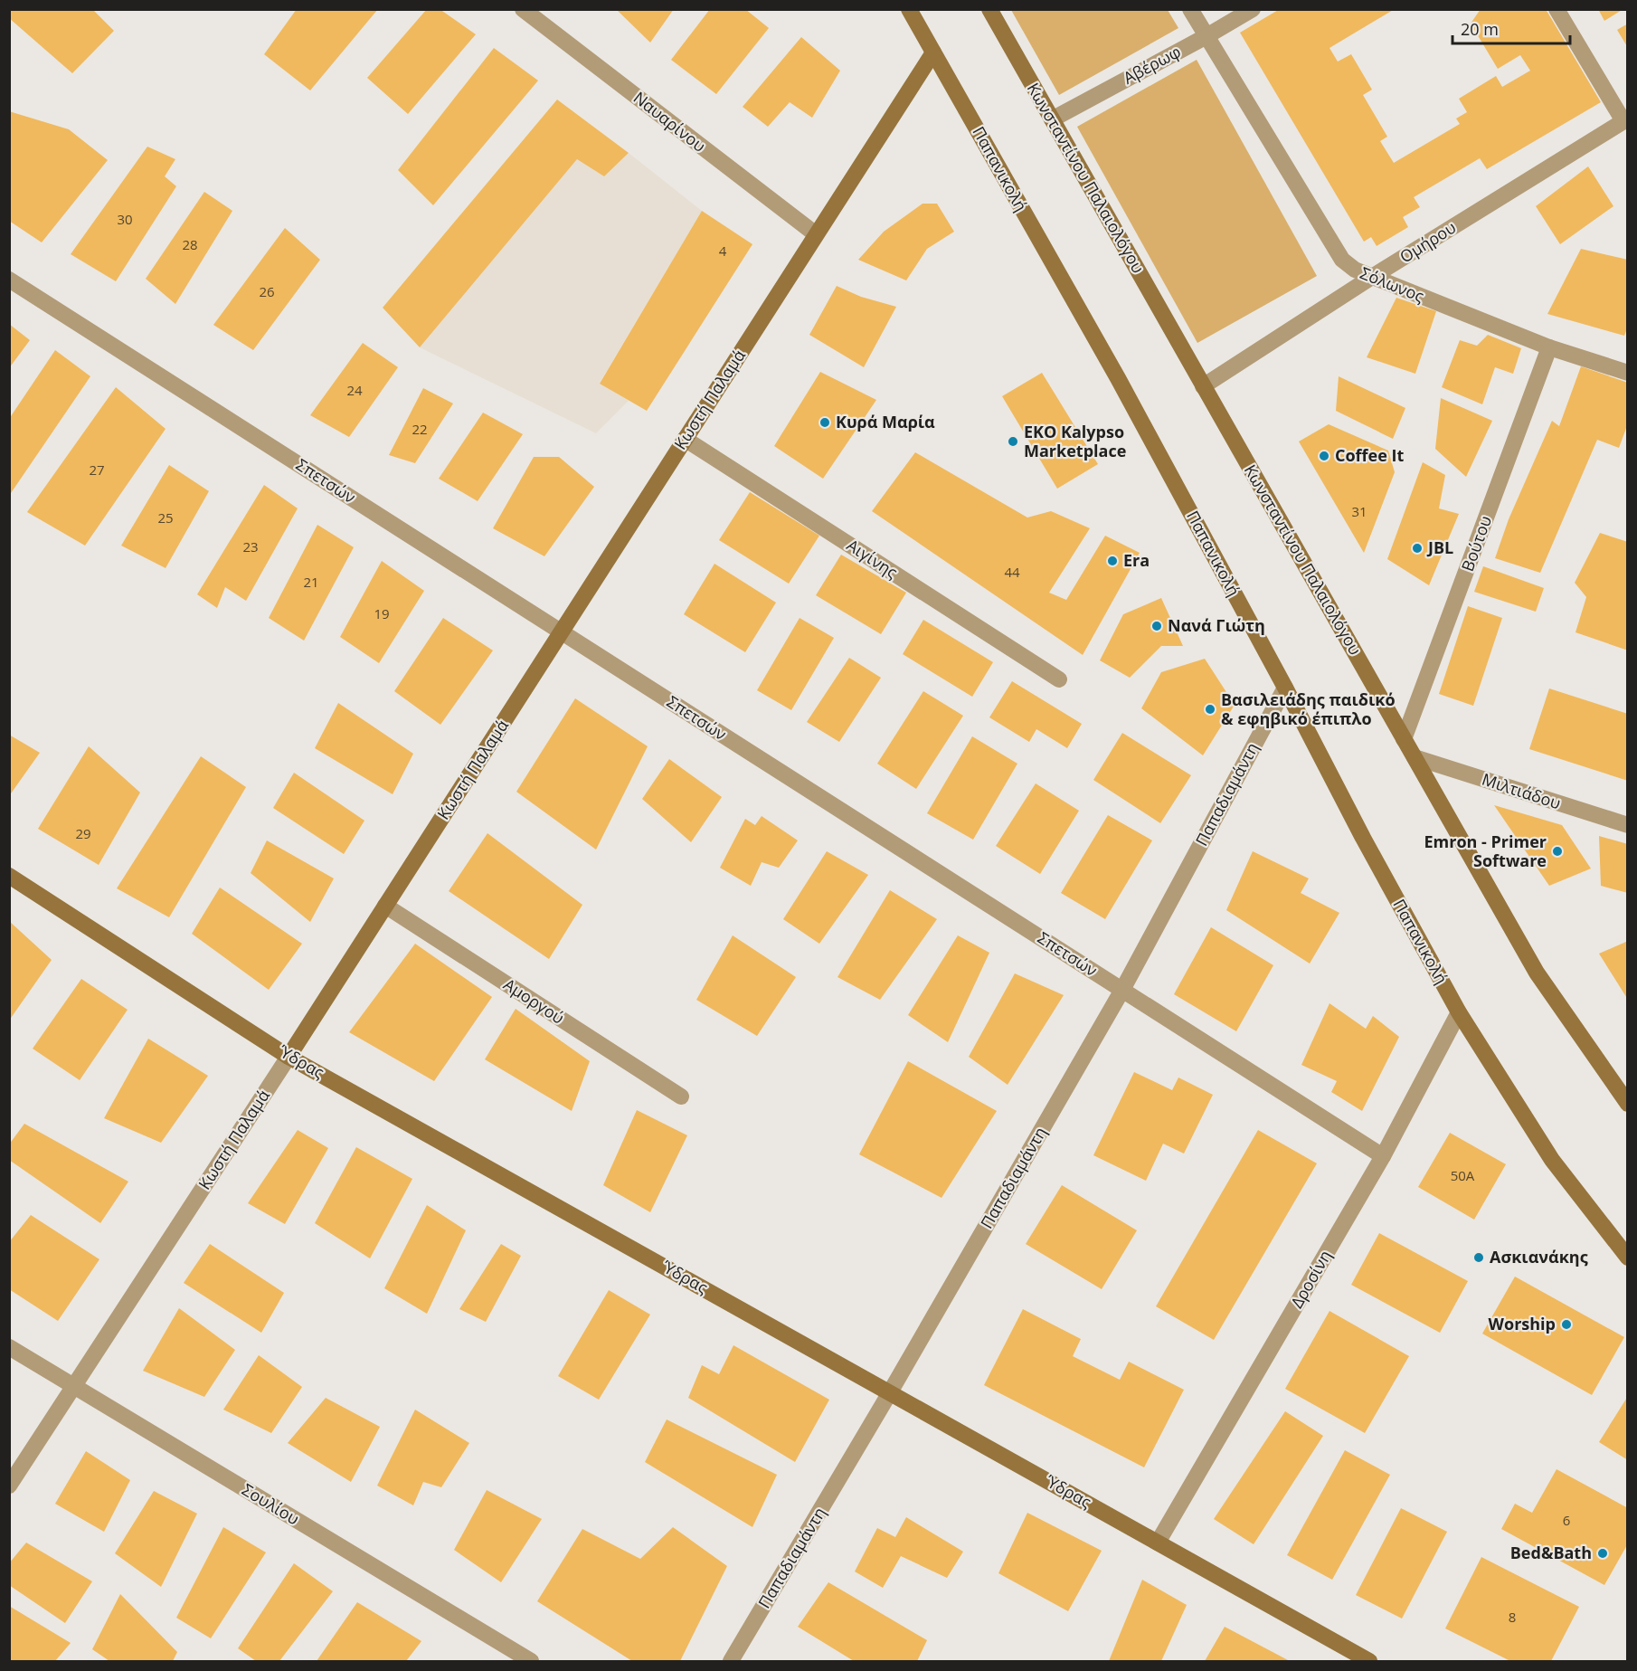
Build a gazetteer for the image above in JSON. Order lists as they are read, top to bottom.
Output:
{
  "streets": {
    "street": [
      "Αβέρωφ",
      "Ναυαρίνου",
      "Παπανικολή",
      "Κωνσταντίνου Παλαιολόγου",
      "Ομήρου",
      "Σόλωνος",
      "Κωστή Παλαμά",
      "Σπετσών",
      "Βούτου",
      "Αιγίνης",
      "Μιλτιάδου",
      "Παπαδιαμάντη",
      "Αμοργού",
      "Ύδρας",
      "Δροσίνη",
      "Σουλίου"
    ]
  },
  "crossings": [
    ["Αβέρωφ", "Κωνσταντίνου Παλαιολόγου"],
    ["Αβέρωφ", "Σόλωνος"],
    ["Ναυαρίνου", "Κωστή Παλαμά"],
    ["Παπανικολή", "Κωστή Παλαμά"],
    ["Παπανικολή", "Παπαδιαμάντη"],
    ["Παπανικολή", "Δροσίνη"],
    ["Κωνσταντίνου Παλαιολόγου", "Ομήρου"],
    ["Κωνσταντίνου Παλαιολόγου", "Βούτου"],
    ["Κωνσταντίνου Παλαιολόγου", "Μιλτιάδου"],
    ["Ομήρου", "Σόλωνος"],
    ["Σόλωνος", "Βούτου"],
    ["Κωστή Παλαμά", "Σπετσών"],
    ["Κωστή Παλαμά", "Αιγίνης"],
    ["Κωστή Παλαμά", "Αμοργού"],
    ["Κωστή Παλαμά", "Ύδρας"],
    ["Κωστή Παλαμά", "Σουλίου"],
    ["Σπετσών", "Παπαδιαμάντη"],
    ["Σπετσών", "Δροσίνη"],
    ["Παπαδιαμάντη", "Ύδρας"],
    ["Ύδρας", "Δροσίνη"]
  ],
  "places": [
    "Κυρά Μαρία",
    "EKO Kalypso Marketplace",
    "Coffee It",
    "JBL",
    "Era",
    "Νανά Γιώτη",
    "Βασιλειάδης παιδικό & εφηβικό έπιπλο",
    "Emron - Primer Software",
    "Ασκιανάκης",
    "Worship",
    "Bed&Bath"
  ],
  "house_numbers": [
    "30",
    "28",
    "4",
    "26",
    "24",
    "22",
    "27",
    "31",
    "25",
    "23",
    "44",
    "21",
    "19",
    "29",
    "50Α",
    "6",
    "8"
  ],
  "scale_bar": "20 m"
}
